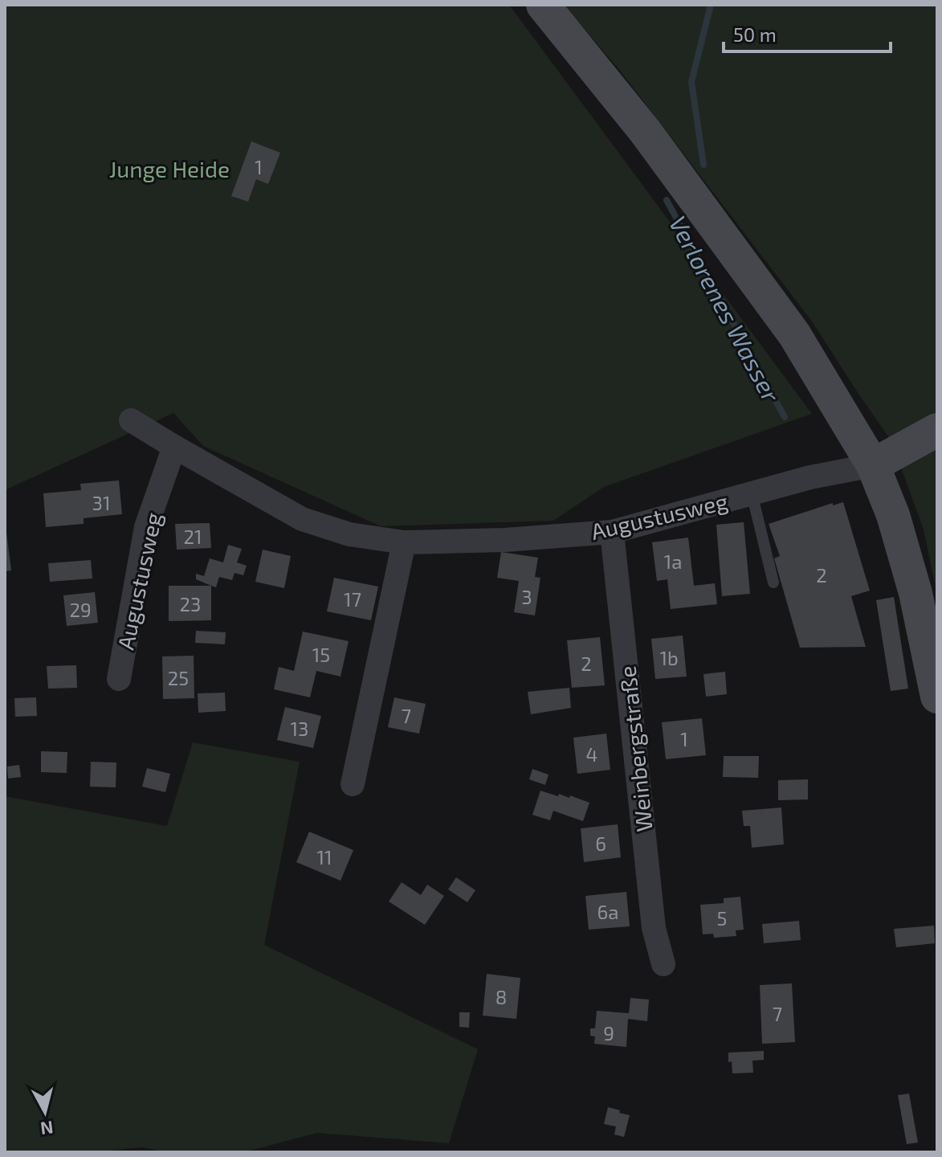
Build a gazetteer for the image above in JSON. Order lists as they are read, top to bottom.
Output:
{
  "streets": {
    "street": ["Augustusweg", "Weinbergstraße"]
  },
  "crossings": [
    ["Augustusweg", "Weinbergstraße"]
  ],
  "water": ["Verlorenes Wasser"],
  "parks": ["Junge Heide"],
  "house_numbers": [
    "1",
    "31",
    "21",
    "1a",
    "2",
    "3",
    "17",
    "23",
    "29",
    "15",
    "1b",
    "2",
    "25",
    "7",
    "13",
    "1",
    "4",
    "6",
    "11",
    "6a",
    "5",
    "8",
    "7",
    "9"
  ],
  "scale_bar": "50 m",
  "north": "bottom"
}
